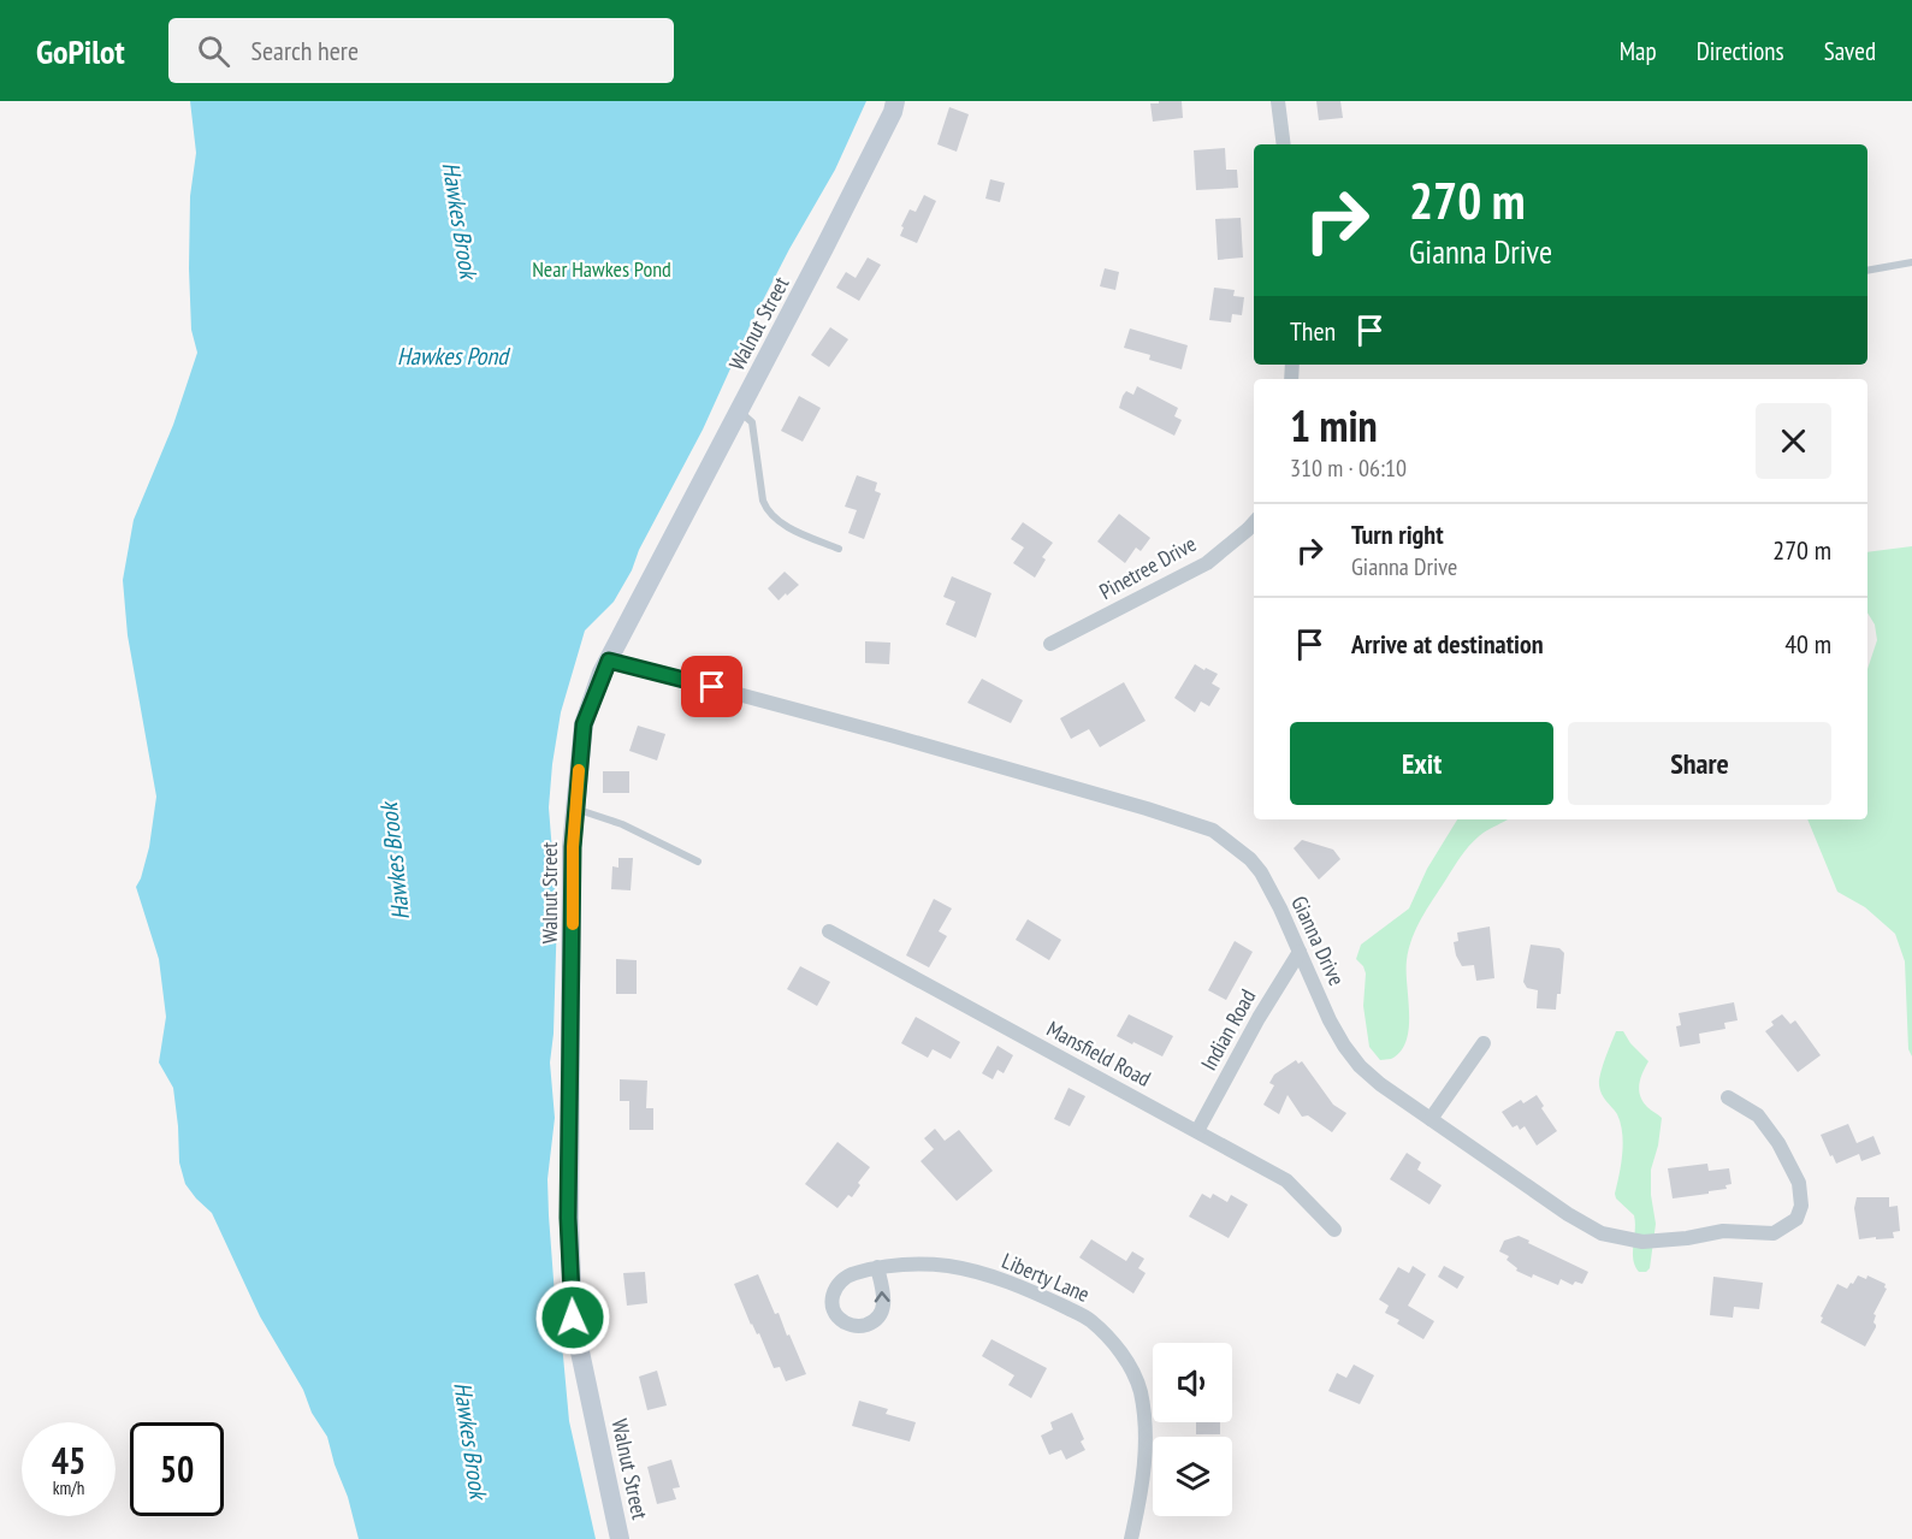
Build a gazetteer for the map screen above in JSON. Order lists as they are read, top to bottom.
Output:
{
  "streets": {
    "main road": ["Walnut Street"],
    "street": [
      "Pinetree Drive",
      "Gianna Drive",
      "Indian Road",
      "Mansfield Road",
      "Liberty Lane"
    ]
  },
  "crossings": [
    ["Walnut Street", "Gianna Drive"],
    ["Gianna Drive", "Indian Road"],
    ["Indian Road", "Mansfield Road"]
  ],
  "water": ["Hawkes Brook", "Hawkes Pond"],
  "parks": ["Near Hawkes Pond"],
  "page": {
    "header": "GoPilot",
    "search": "Search here",
    "nav": ["Map", "Directions", "Saved"],
    "turn": ["270 m", "Gianna Drive"],
    "then": "Then",
    "heading": ["1 min", "310 m · 06:10"],
    "list": [
      {
        "name": "Turn right",
        "note": "Gianna Drive",
        "value": "270 m"
      },
      {
        "name": "Arrive at destination",
        "value": "40 m"
      }
    ],
    "buttons": ["Exit", "Share"],
    "speed": "45 km/h",
    "limit": "50"
  }
}
